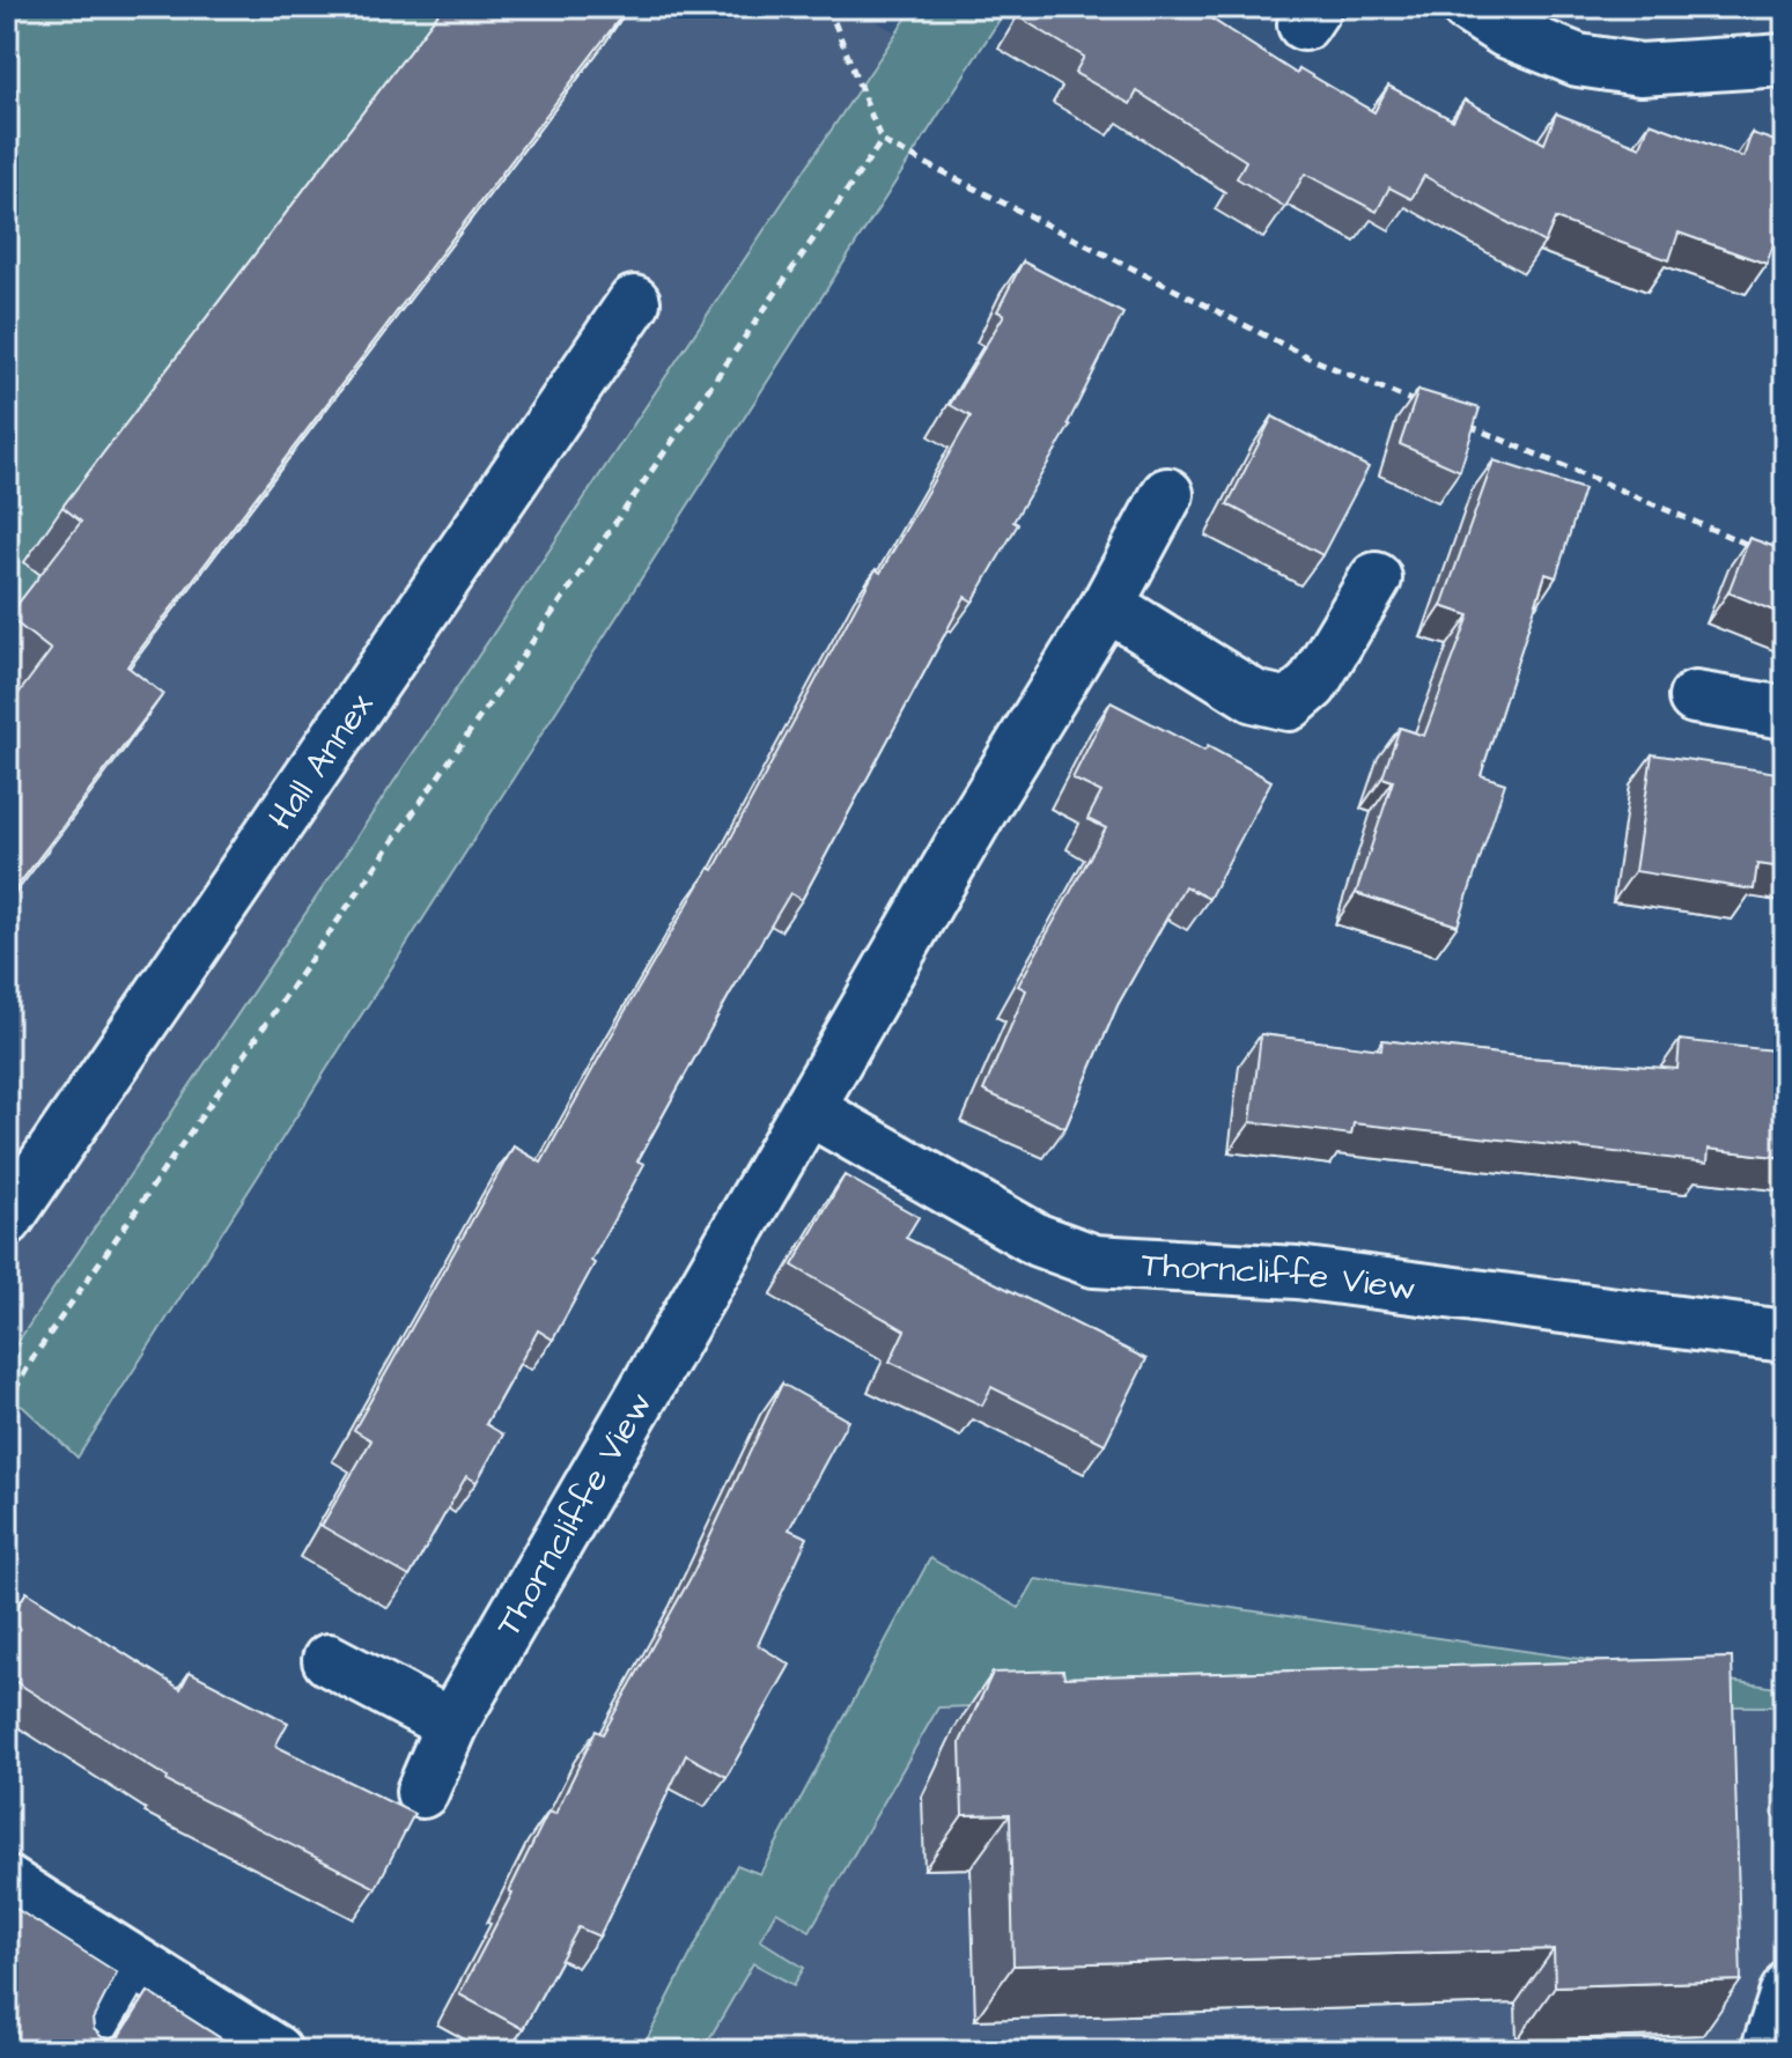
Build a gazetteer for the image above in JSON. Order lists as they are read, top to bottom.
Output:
{
  "streets": {
    "street": ["Hall Annex", "Thorncliffe View"]
  }
}
